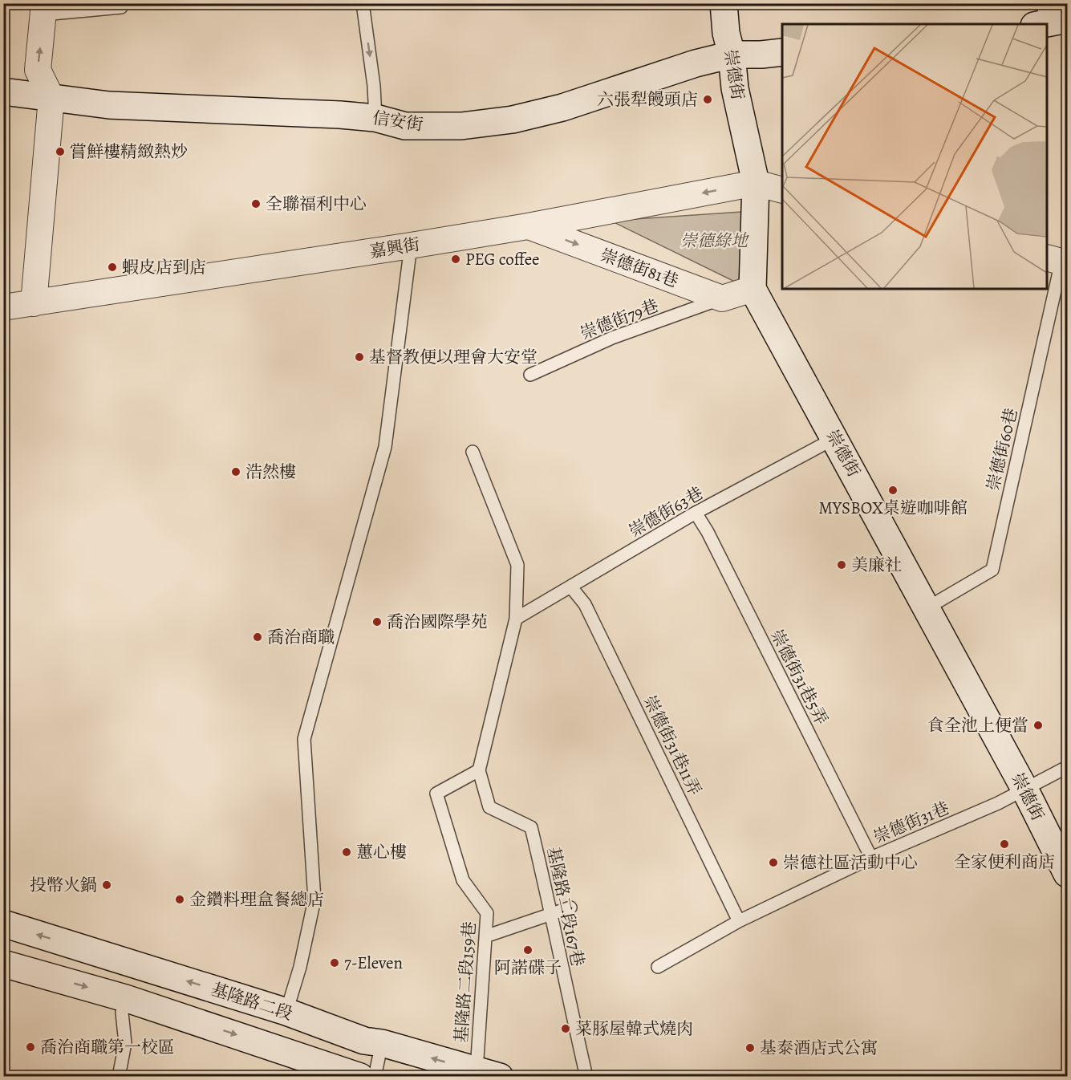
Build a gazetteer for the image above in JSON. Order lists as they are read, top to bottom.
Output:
{
  "streets": {
    "street": [
      "崇德街",
      "信安街",
      "嘉興街",
      "崇德街81巷",
      "基隆路二段"
    ],
    "lane": [
      "崇德街79巷",
      "崇德街60巷",
      "崇德街63巷",
      "崇德街31巷5弄",
      "崇德街31巷11弄",
      "崇德街31巷",
      "基隆路二段167巷",
      "基隆路二段159巷"
    ]
  },
  "crossings": [
    ["崇德街", "信安街"],
    ["崇德街", "嘉興街"],
    ["崇德街", "崇德街60巷"],
    ["崇德街", "崇德街63巷"],
    ["崇德街", "崇德街31巷"],
    ["嘉興街", "崇德街81巷"],
    ["崇德街81巷", "崇德街79巷"],
    ["崇德街63巷", "崇德街31巷5弄"],
    ["崇德街63巷", "崇德街31巷11弄"],
    ["崇德街31巷5弄", "崇德街31巷"],
    ["崇德街31巷11弄", "崇德街31巷"],
    ["基隆路二段167巷", "基隆路二段159巷"],
    ["基隆路二段159巷", "基隆路二段"]
  ],
  "one_way": ["崇德街81巷"],
  "parks": ["崇德綠地"],
  "places": [
    "六張犁饅頭店",
    "嘗鮮樓精緻熱炒",
    "全聯福利中心",
    "PEG coffee",
    "蝦皮店到店",
    "基督教便以理會大安堂",
    "浩然樓",
    "MYSBOX桌遊咖啡館",
    "美廉社",
    "喬治國際學苑",
    "喬治商職",
    "食全池上便當",
    "全家便利商店",
    "蕙心樓",
    "崇德社區活動中心",
    "投幣火鍋",
    "金鑽料理盒餐總店",
    "阿諾碟子",
    "7-Eleven",
    "菜豚屋韓式燒肉",
    "喬治商職第一校區",
    "基泰酒店式公寓"
  ]
}
